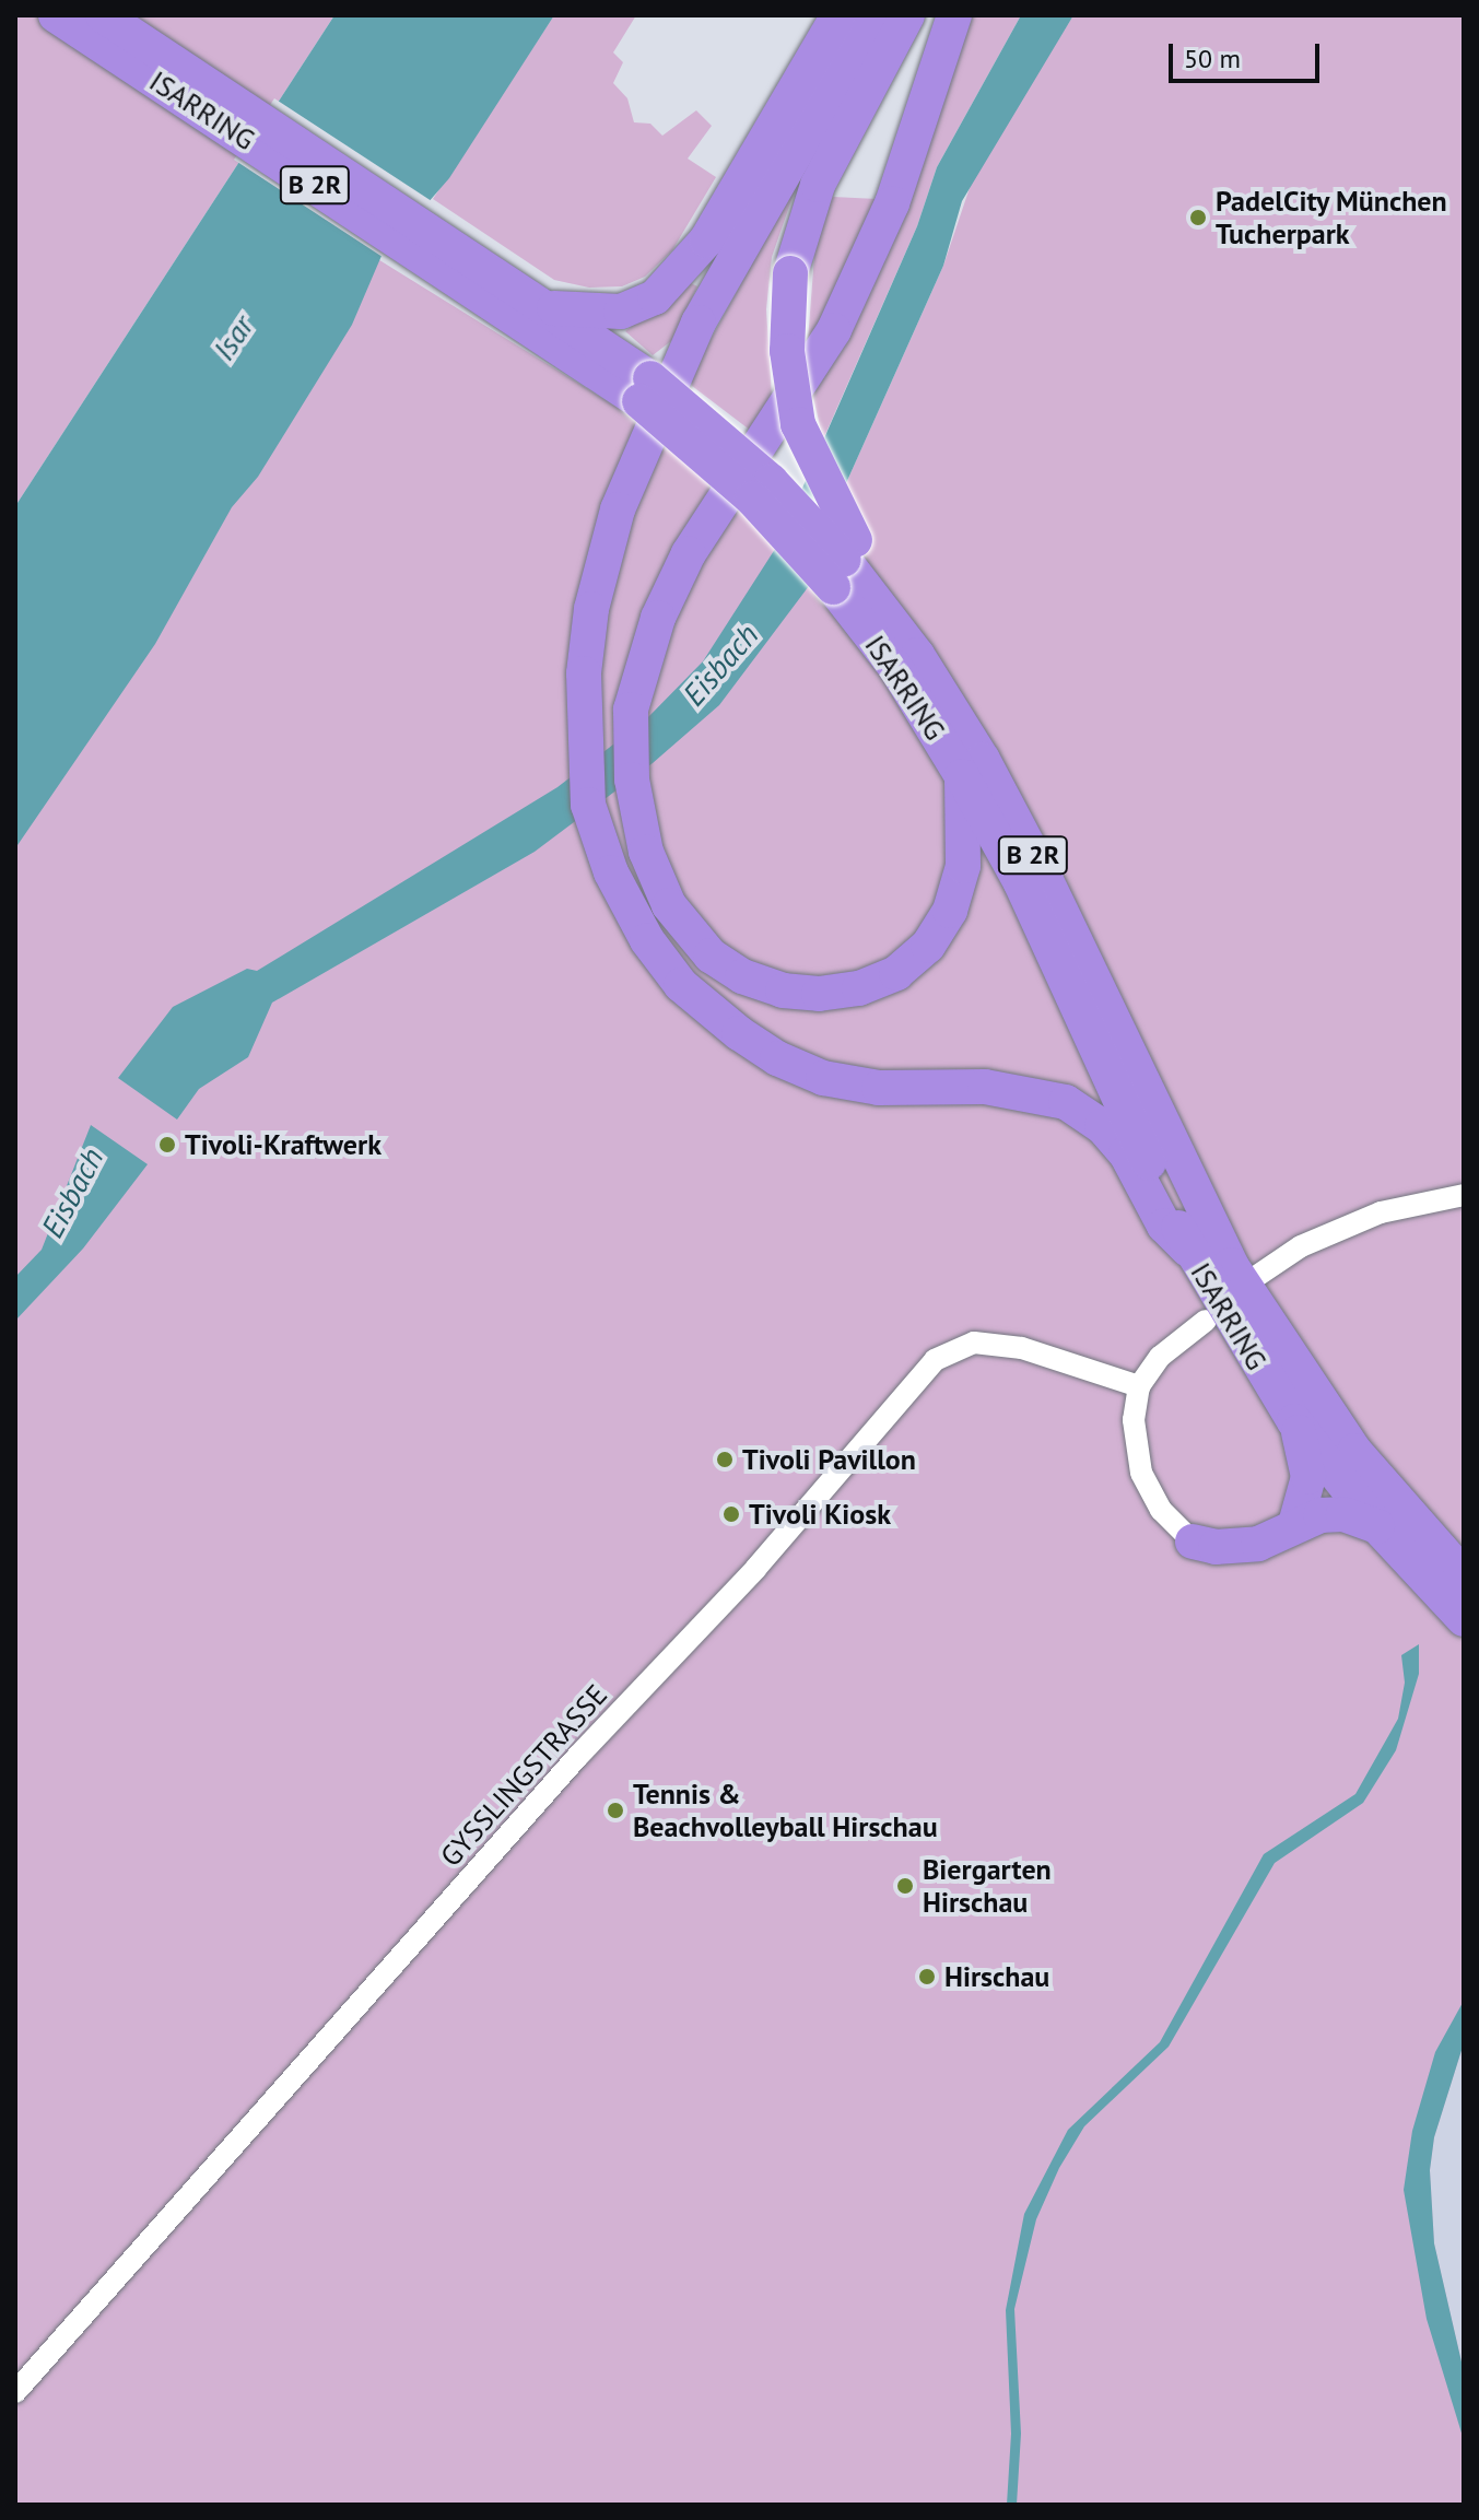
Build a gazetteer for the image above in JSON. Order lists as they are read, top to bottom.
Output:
{
  "streets": {
    "highway": ["ISARRING", "B 2R"],
    "street": ["GYSSLINGSTRASSE"]
  },
  "water": ["Isar", "Eisbach"],
  "places": [
    "PadelCity München Tucherpark",
    "Tivoli-Kraftwerk",
    "Tivoli Pavillon",
    "Tivoli Kiosk",
    "Tennis & Beachvolleyball Hirschau",
    "Biergarten Hirschau",
    "Hirschau"
  ],
  "scale_bar": "50 m"
}
